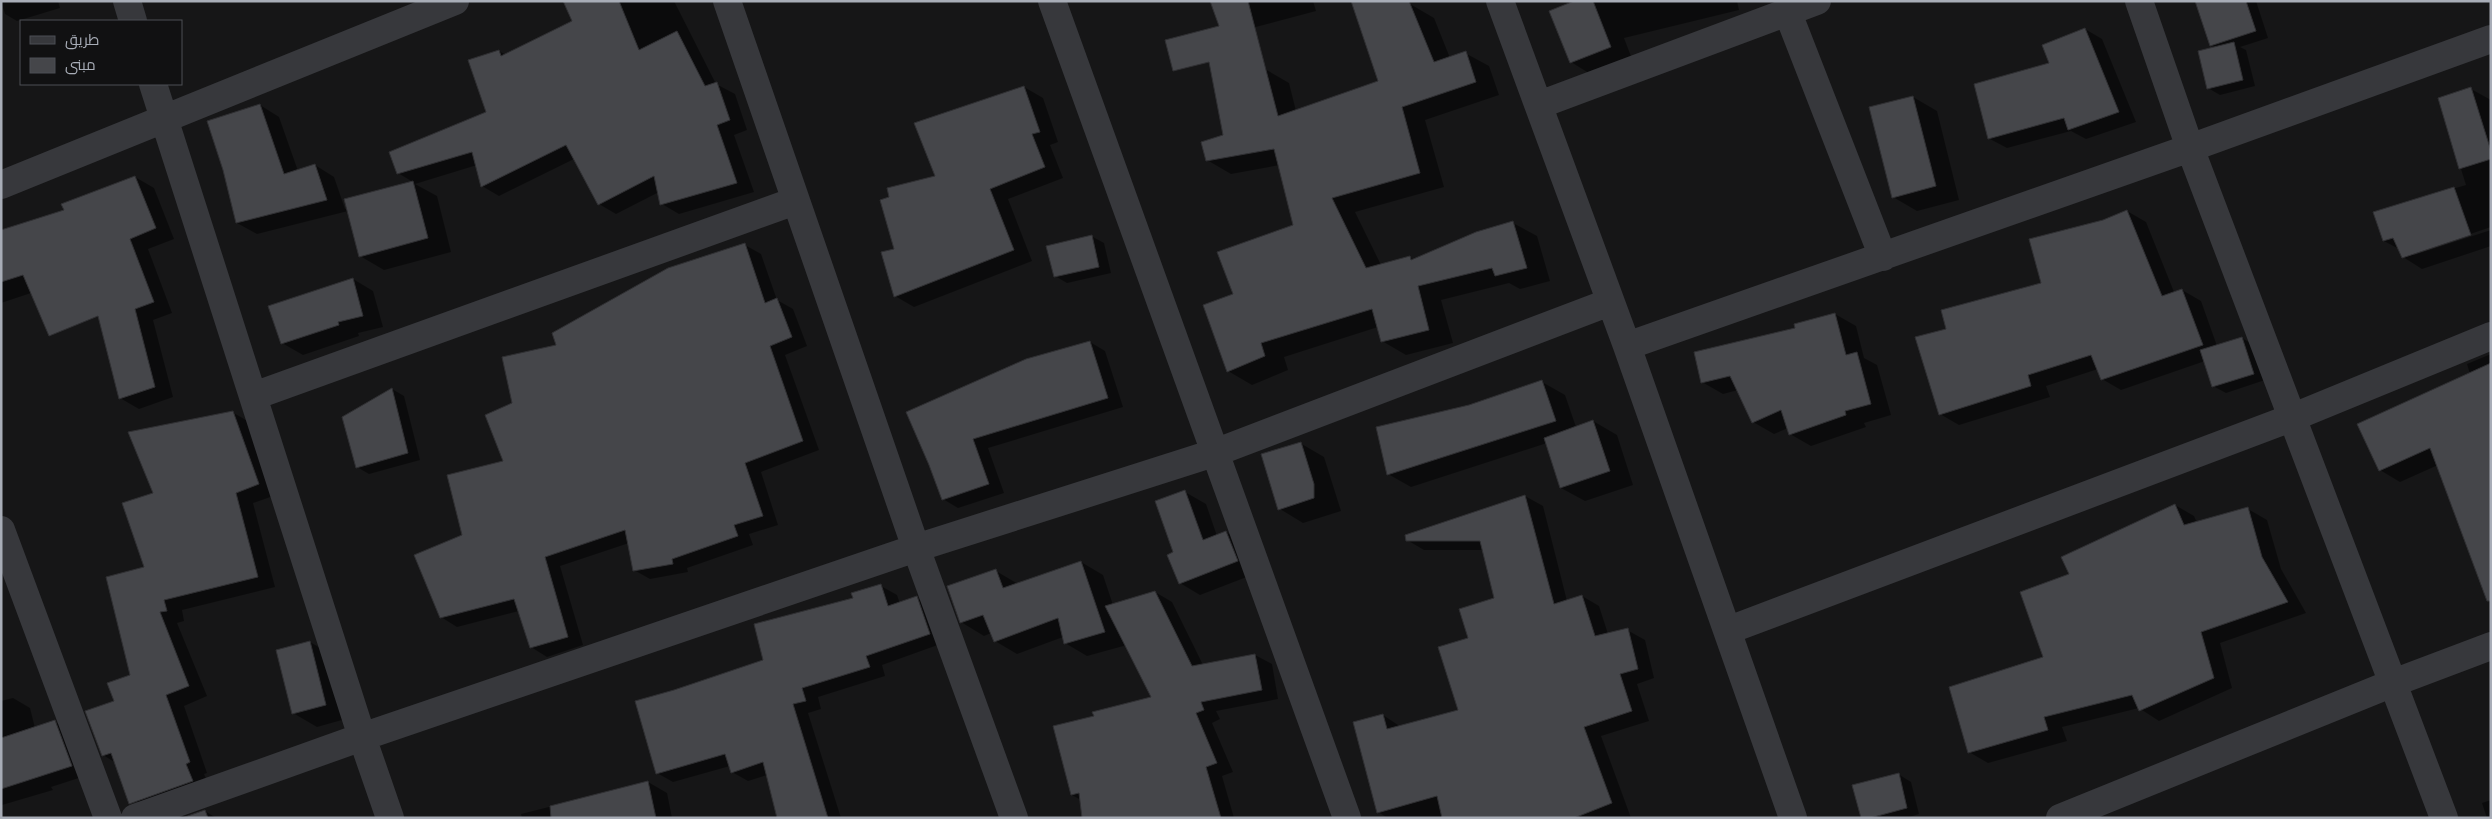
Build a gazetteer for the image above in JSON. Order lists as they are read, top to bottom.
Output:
{
  "legend": ["طريق", "مبنى"]
}
